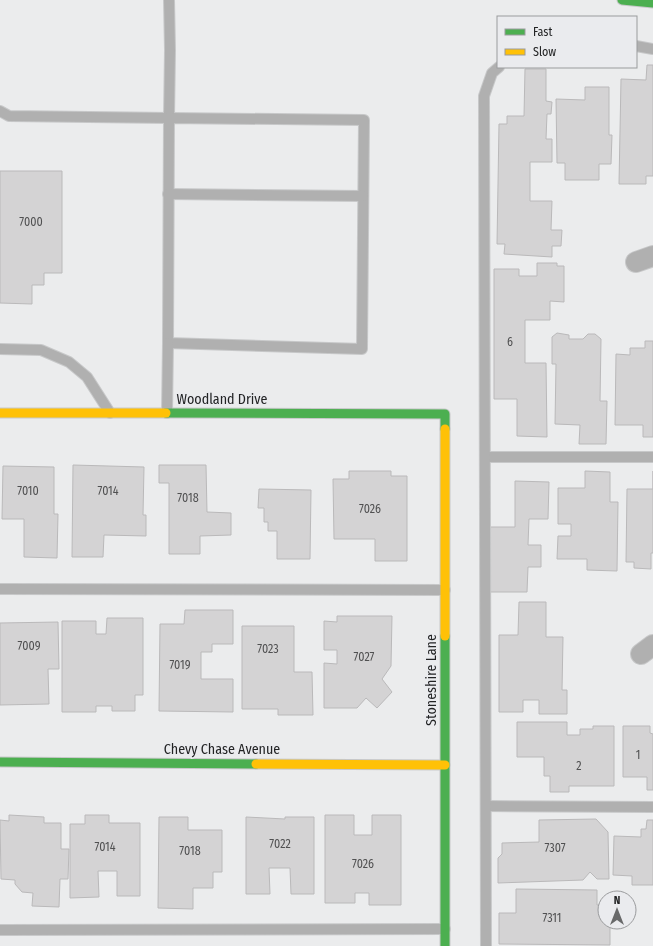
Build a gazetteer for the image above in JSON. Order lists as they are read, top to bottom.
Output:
{
  "streets": {
    "street": ["Woodland Drive", "Stoneshire Lane", "Chevy Chase Avenue"]
  },
  "crossings": [
    ["Woodland Drive", "Stoneshire Lane"],
    ["Stoneshire Lane", "Chevy Chase Avenue"]
  ],
  "house_numbers": [
    "7000",
    "6",
    "7010",
    "7014",
    "7018",
    "7026",
    "7009",
    "7023",
    "7027",
    "7019",
    "1",
    "2",
    "7022",
    "7014",
    "7307",
    "7018",
    "7026",
    "7311"
  ],
  "legend": ["Fast", "Slow"],
  "north": "top"
}
